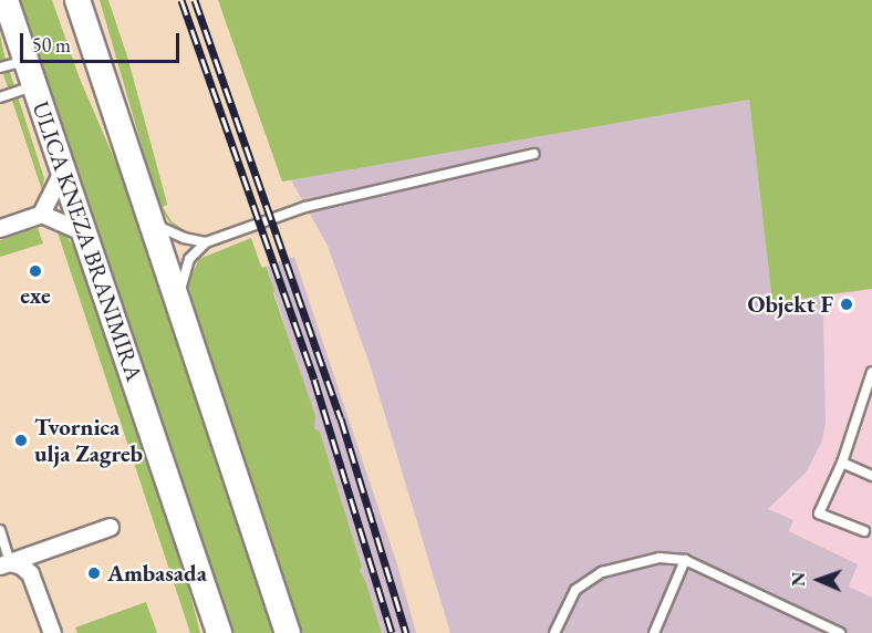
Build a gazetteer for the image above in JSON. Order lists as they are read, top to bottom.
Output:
{
  "streets": {
    "main road": ["ULICA KNEZA BRANIMIRA"]
  },
  "places": [
    "exe",
    "Objekt F",
    "Tvornica ulja Zagreb",
    "Ambasada"
  ],
  "scale_bar": "50 m",
  "north": "left"
}
